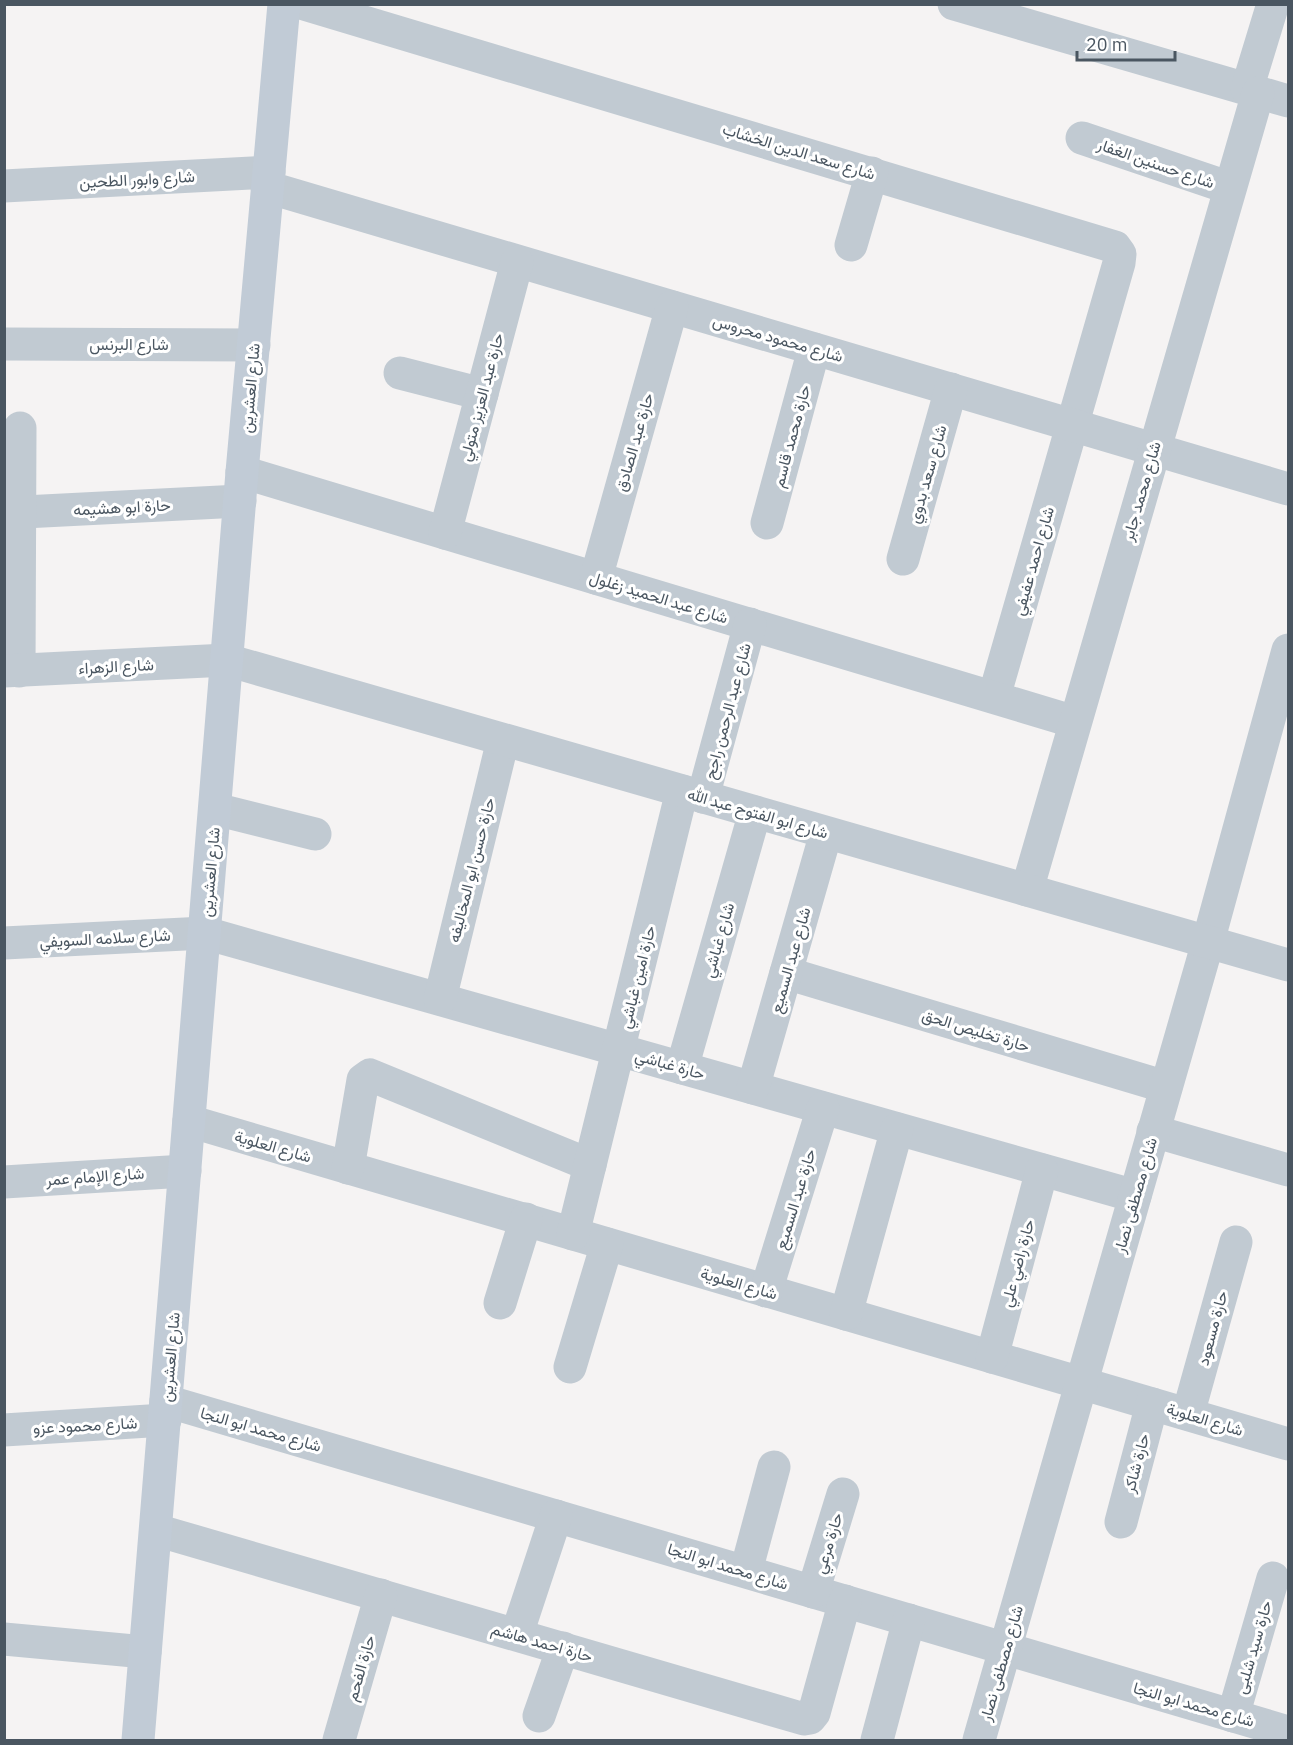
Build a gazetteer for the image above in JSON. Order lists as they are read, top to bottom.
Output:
{
  "streets": {
    "main road": ["شارع العشرين"],
    "street": [
      "شارع سعد الدين الخشاب",
      "شارع حسنين الغفار",
      "شارع وابور الطحين",
      "شارع محمود محروس",
      "شارع البرنس",
      "حارة عبد العزيز متولي",
      "حارة محمد قاسم",
      "حارة عبد الصادق",
      "شارع سعد بدوي",
      "شارع محمد جابر",
      "حارة ابو هشيمه",
      "شارع احمد عفيفي",
      "شارع عبد الحميد زغلول",
      "شارع الزهراء",
      "شارع عبد الرحمن راجح",
      "شارع ابو الفتوح عبد الله",
      "حارة حسن ابو المخاليفه",
      "شارع سلامه السويفي",
      "شارع غباشي",
      "شارع عبد السميع",
      "حارة امين غباشي",
      "حارة تخليص الحق",
      "حارة غباشي",
      "شارع العلوية",
      "شارع الإمام عمر",
      "شارع مصطفى نصار",
      "حارة عبد السميع",
      "حارة راضي علي",
      "حارة مسعود",
      "شارع محمود عزو",
      "شارع محمد ابو النجا",
      "حارة شاكر",
      "حارة مرعي",
      "حارة احمد هاشم",
      "حارة سيد شلبى",
      "حارة الفحم"
    ]
  },
  "crossings": [
    ["شارع سعد الدين الخشاب", "شارع محمود محروس"],
    ["شارع سعد الدين الخشاب", "شارع احمد عفيفي"],
    ["شارع حسنين الغفار", "شارع محمد جابر"],
    ["شارع وابور الطحين", "شارع محمود محروس"],
    ["شارع وابور الطحين", "شارع العشرين"],
    ["شارع محمود محروس", "شارع العشرين"],
    ["شارع محمود محروس", "حارة عبد العزيز متولي"],
    ["شارع محمود محروس", "حارة محمد قاسم"],
    ["شارع محمود محروس", "حارة عبد الصادق"],
    ["شارع محمود محروس", "شارع سعد بدوي"],
    ["شارع محمود محروس", "شارع محمد جابر"],
    ["شارع محمود محروس", "شارع احمد عفيفي"],
    ["شارع البرنس", "شارع العشرين"],
    ["شارع العشرين", "حارة ابو هشيمه"],
    ["شارع العشرين", "شارع عبد الحميد زغلول"],
    ["شارع العشرين", "شارع الزهراء"],
    ["شارع العشرين", "شارع ابو الفتوح عبد الله"],
    ["شارع العشرين", "شارع سلامه السويفي"],
    ["شارع العشرين", "حارة غباشي"],
    ["شارع العشرين", "شارع العلوية"],
    ["شارع العشرين", "شارع الإمام عمر"],
    ["شارع العشرين", "شارع محمود عزو"],
    ["شارع العشرين", "شارع محمد ابو النجا"],
    ["شارع العشرين", "حارة احمد هاشم"],
    ["حارة عبد العزيز متولي", "شارع عبد الحميد زغلول"],
    ["حارة عبد الصادق", "شارع عبد الحميد زغلول"],
    ["شارع محمد جابر", "شارع عبد الحميد زغلول"],
    ["شارع محمد جابر", "شارع ابو الفتوح عبد الله"],
    ["حارة ابو هشيمه", "شارع عبد الحميد زغلول"],
    ["شارع احمد عفيفي", "شارع عبد الحميد زغلول"],
    ["شارع عبد الحميد زغلول", "شارع عبد الرحمن راجح"],
    ["شارع الزهراء", "شارع ابو الفتوح عبد الله"],
    ["شارع عبد الرحمن راجح", "شارع ابو الفتوح عبد الله"],
    ["شارع عبد الرحمن راجح", "حارة امين غباشي"],
    ["شارع ابو الفتوح عبد الله", "حارة حسن ابو المخاليفه"],
    ["شارع ابو الفتوح عبد الله", "شارع غباشي"],
    ["شارع ابو الفتوح عبد الله", "شارع عبد السميع"],
    ["شارع ابو الفتوح عبد الله", "حارة امين غباشي"],
    ["شارع ابو الفتوح عبد الله", "شارع مصطفى نصار"],
    ["حارة حسن ابو المخاليفه", "حارة غباشي"],
    ["شارع سلامه السويفي", "حارة غباشي"],
    ["شارع غباشي", "حارة غباشي"],
    ["شارع عبد السميع", "حارة تخليص الحق"],
    ["شارع عبد السميع", "حارة غباشي"],
    ["حارة امين غباشي", "حارة غباشي"],
    ["حارة امين غباشي", "شارع العلوية"],
    ["حارة تخليص الحق", "شارع مصطفى نصار"],
    ["حارة غباشي", "شارع مصطفى نصار"],
    ["حارة غباشي", "حارة عبد السميع"],
    ["حارة غباشي", "حارة راضي علي"],
    ["شارع العلوية", "شارع مصطفى نصار"],
    ["شارع العلوية", "حارة عبد السميع"],
    ["شارع العلوية", "حارة راضي علي"],
    ["شارع العلوية", "حارة مسعود"],
    ["شارع العلوية", "حارة شاكر"],
    ["شارع مصطفى نصار", "شارع محمد ابو النجا"],
    ["شارع محمود عزو", "شارع محمد ابو النجا"],
    ["شارع محمد ابو النجا", "حارة مرعي"],
    ["شارع محمد ابو النجا", "حارة احمد هاشم"],
    ["شارع محمد ابو النجا", "حارة سيد شلبى"],
    ["حارة احمد هاشم", "حارة الفحم"]
  ],
  "scale_bar": "20 m"
}
